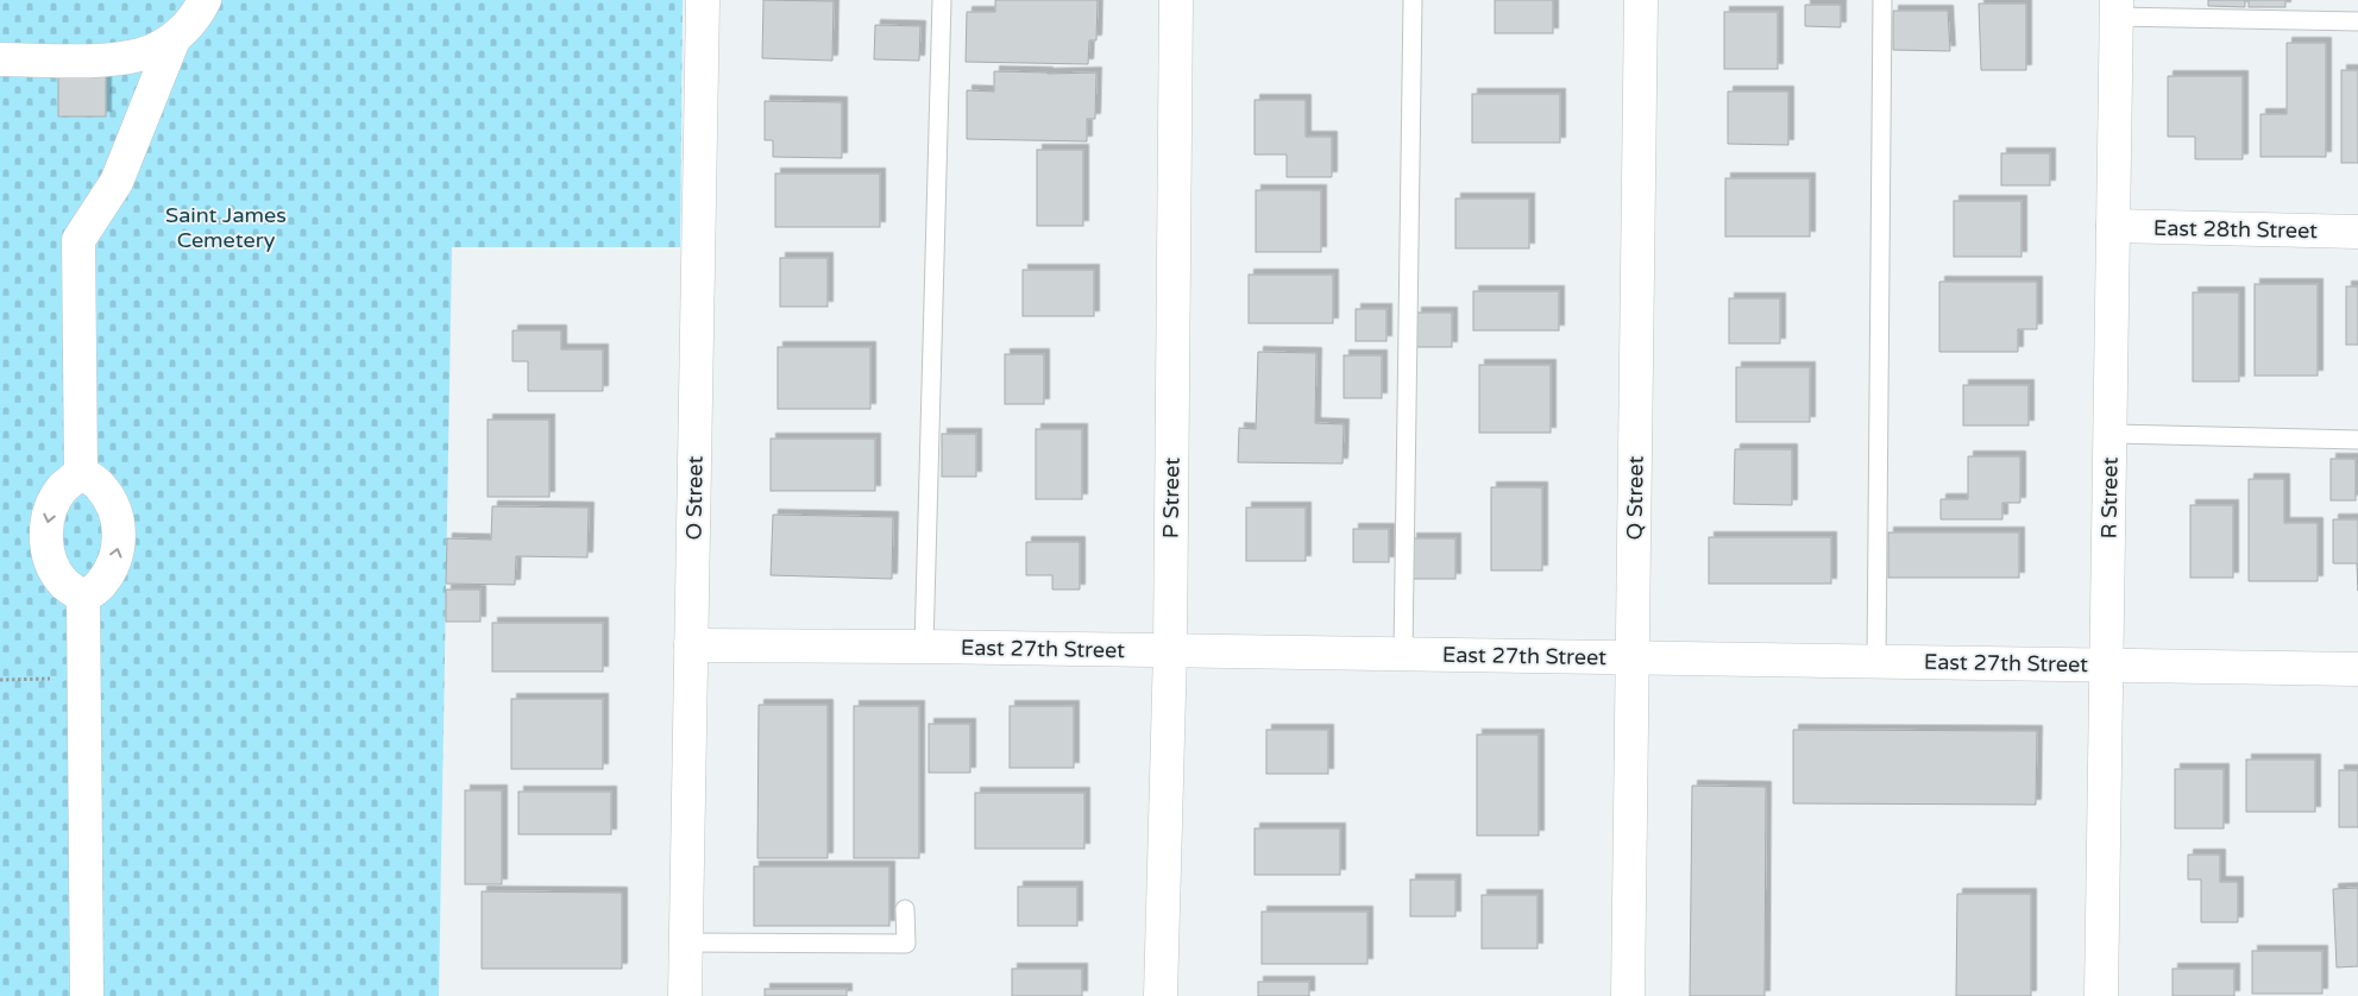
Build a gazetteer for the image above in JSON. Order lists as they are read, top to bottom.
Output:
{
  "streets": {
    "street": [
      "East 28th Street",
      "O Street",
      "P Street",
      "Q Street",
      "R Street",
      "East 27th Street"
    ]
  },
  "crossings": [
    ["East 28th Street", "R Street"],
    ["O Street", "East 27th Street"],
    ["P Street", "East 27th Street"],
    ["Q Street", "East 27th Street"],
    ["R Street", "East 27th Street"]
  ],
  "parks": ["Saint James Cemetery"]
}
